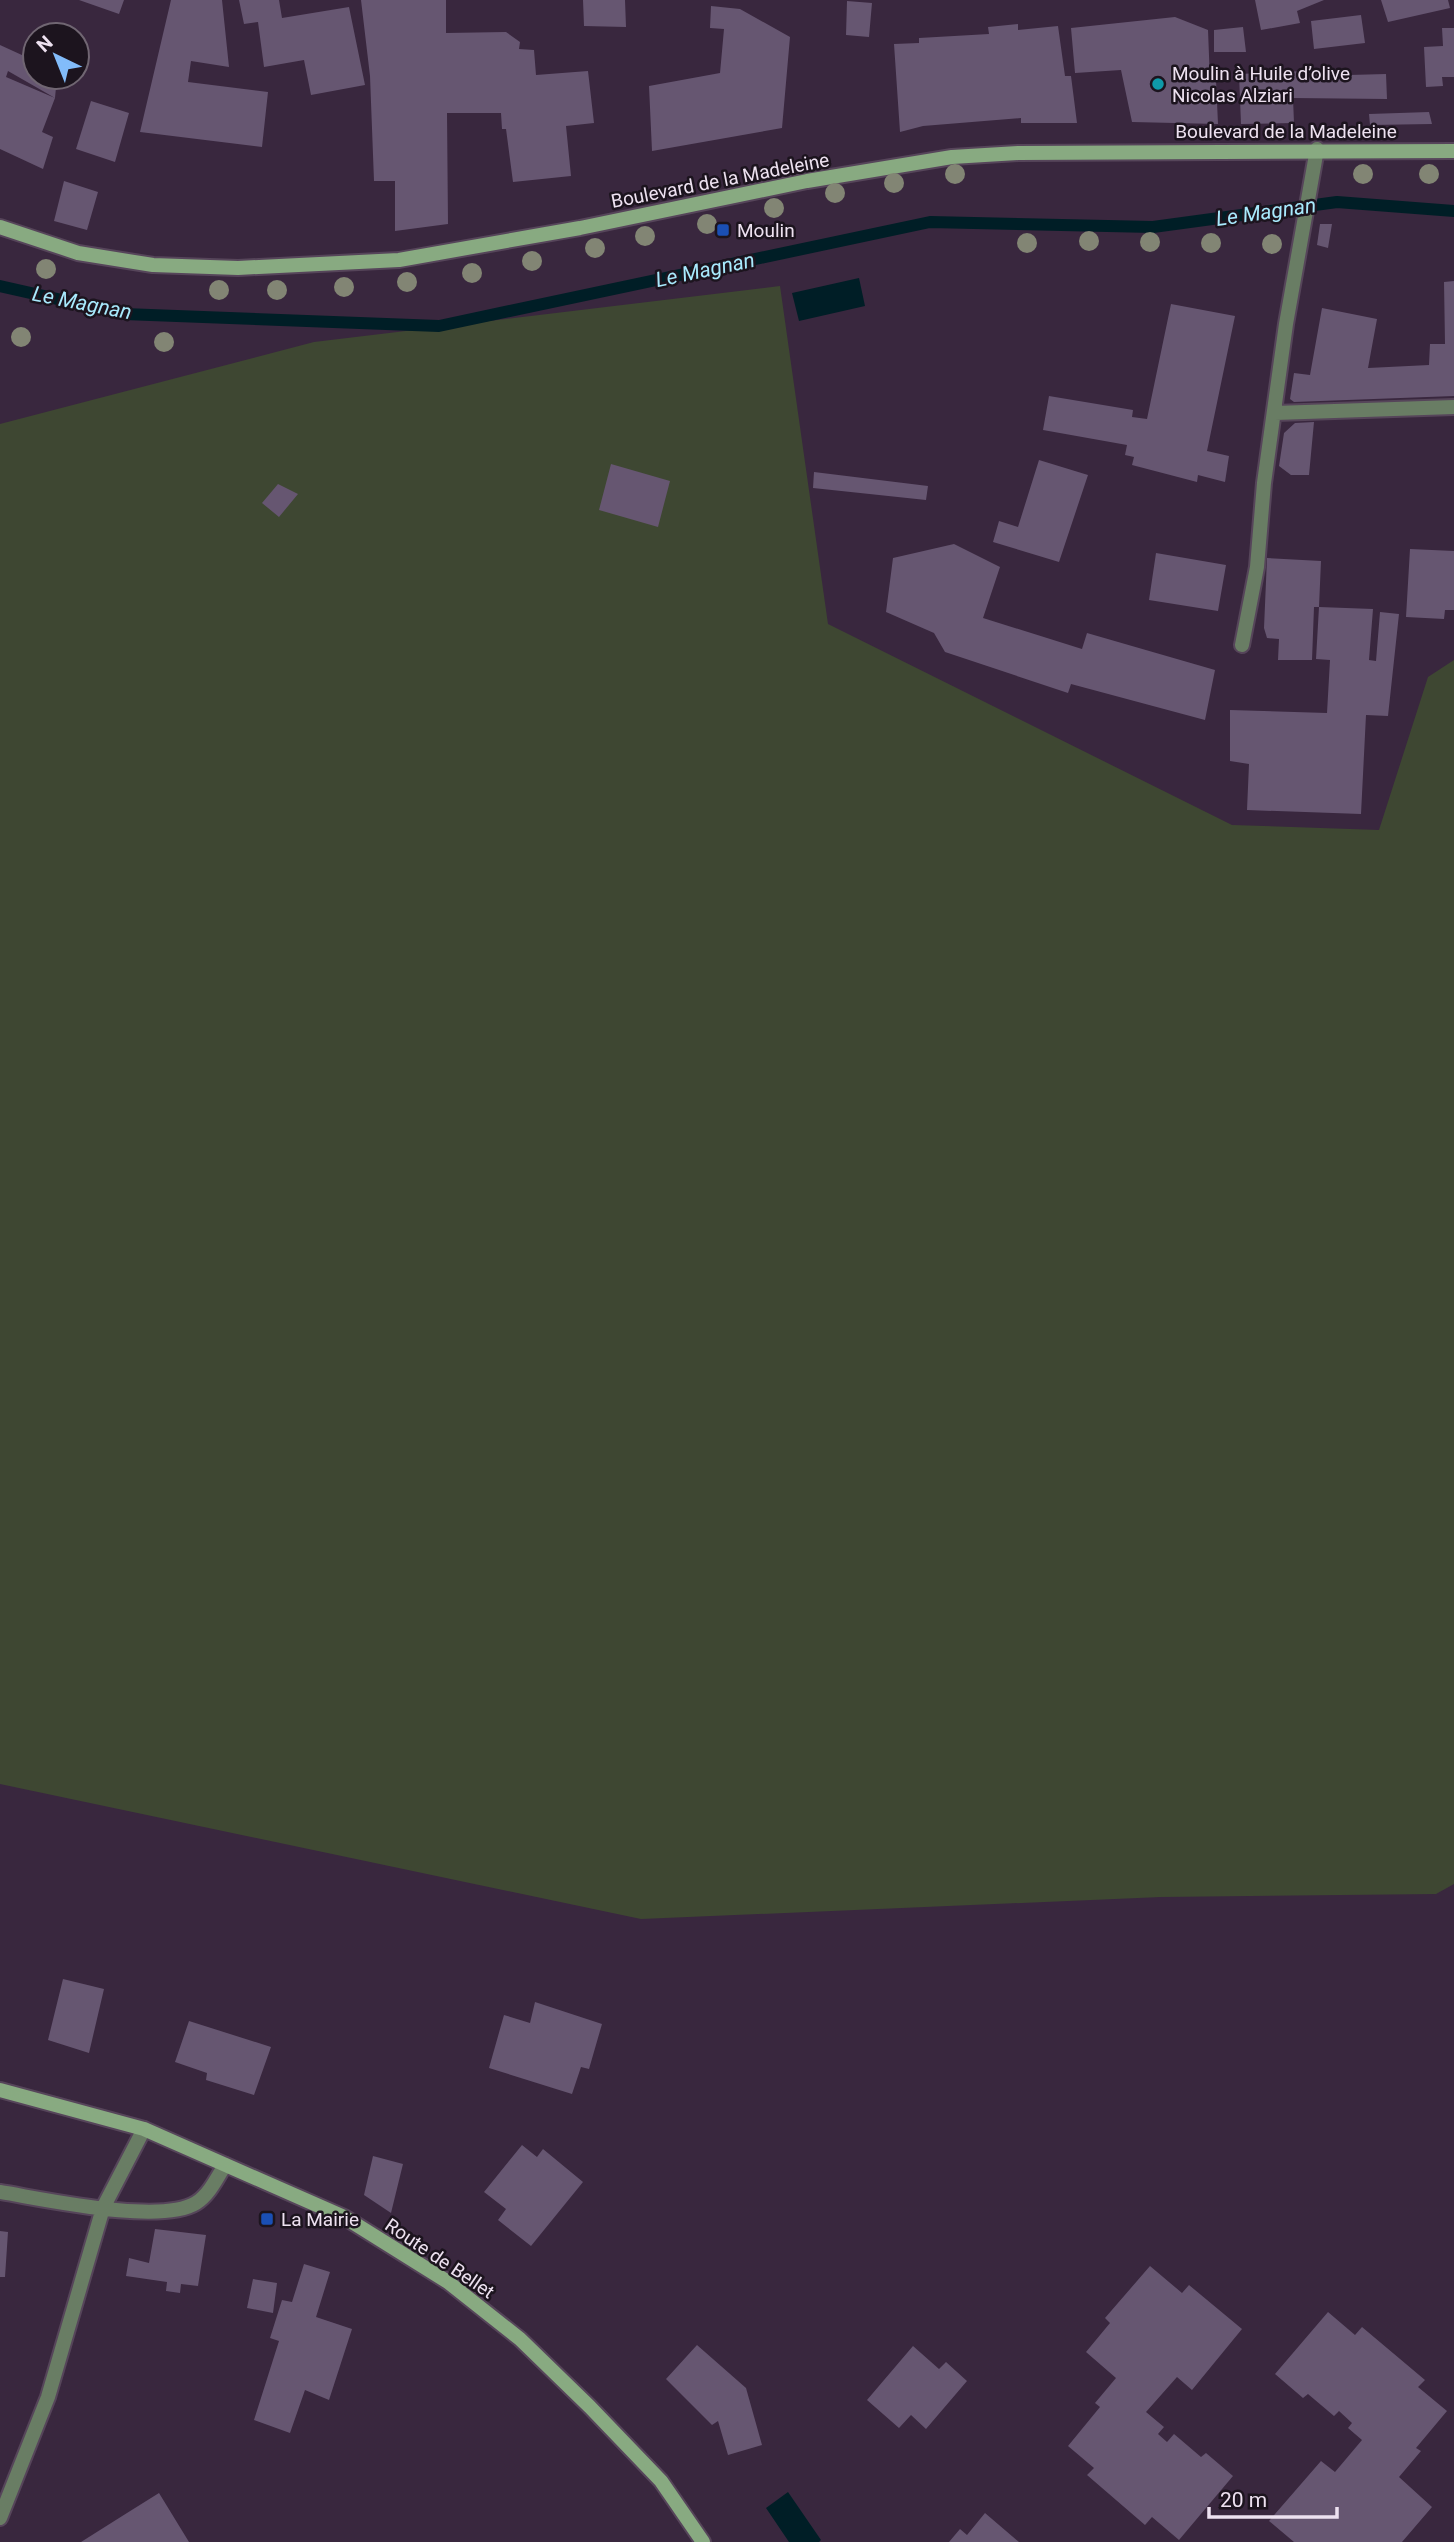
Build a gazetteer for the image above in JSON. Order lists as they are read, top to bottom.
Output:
{
  "streets": {
    "street": ["Boulevard de la Madeleine", "Route de Bellet"]
  },
  "water": ["Le Magnan"],
  "places": {
    "other": ["Moulin à Huile d’olive Nicolas Alziari"],
    "transit": ["Moulin", "La Mairie"]
  },
  "scale_bar": "20 m",
  "north": "top left"
}
